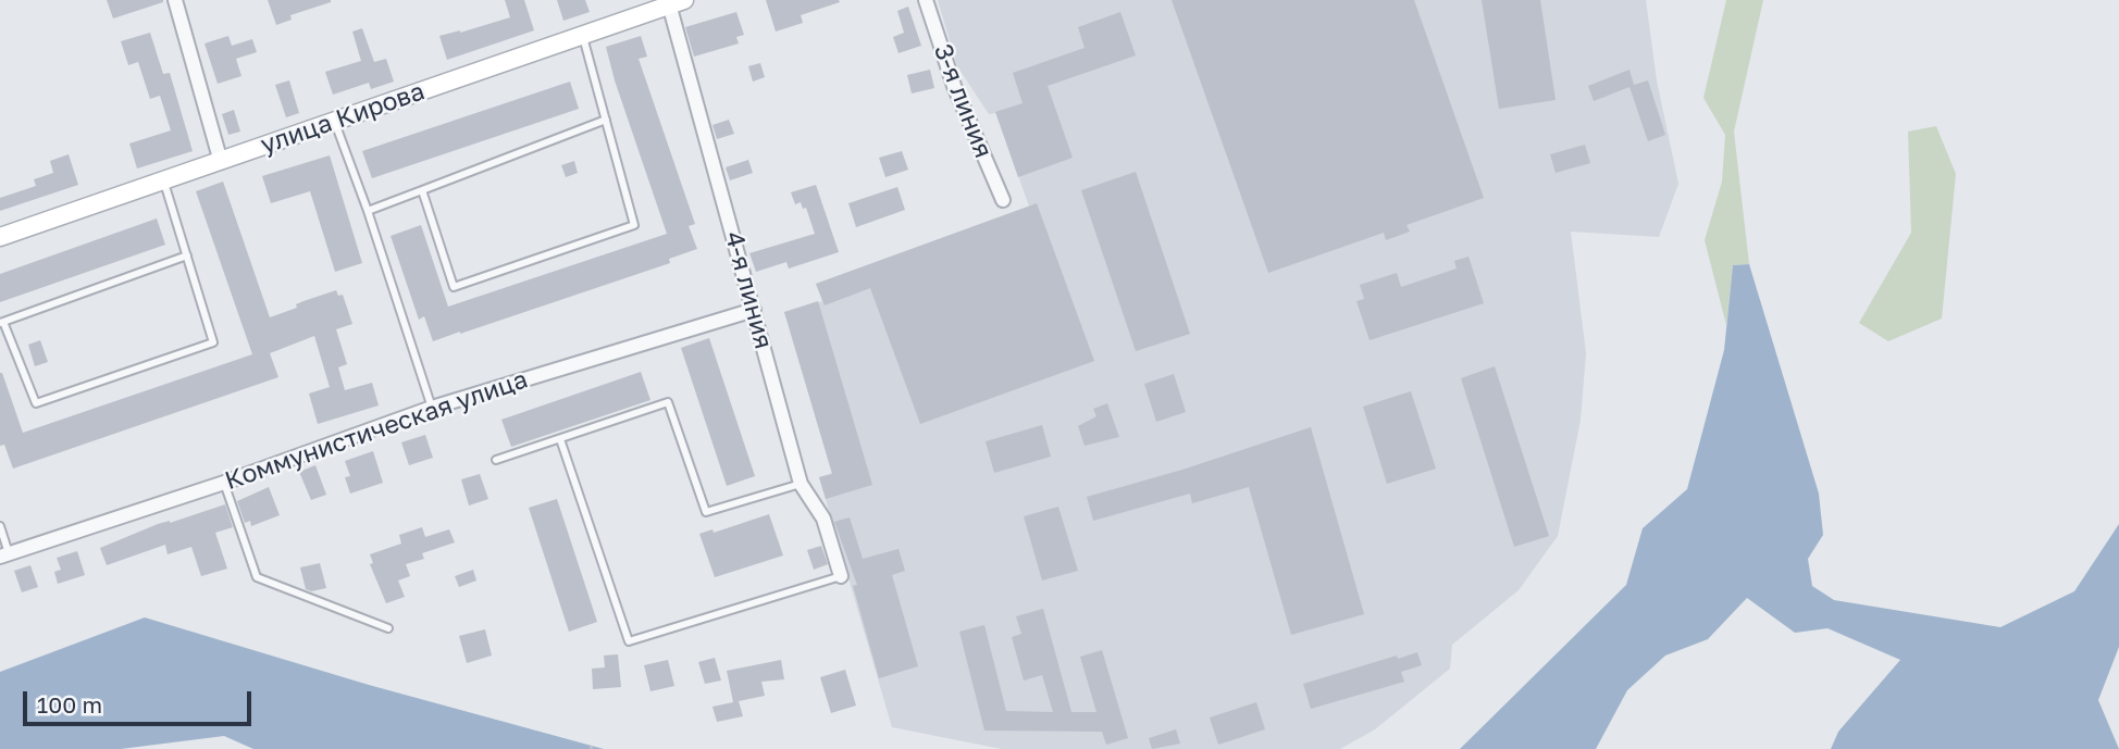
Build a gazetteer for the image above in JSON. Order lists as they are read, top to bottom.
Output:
{
  "streets": {
    "street": [
      "3-я линия",
      "улица Кирова",
      "4-я линия",
      "Коммунистическая улица"
    ]
  },
  "crossings": [
    ["улица Кирова", "4-я линия"],
    ["4-я линия", "Коммунистическая улица"]
  ],
  "scale_bar": "100 m"
}
